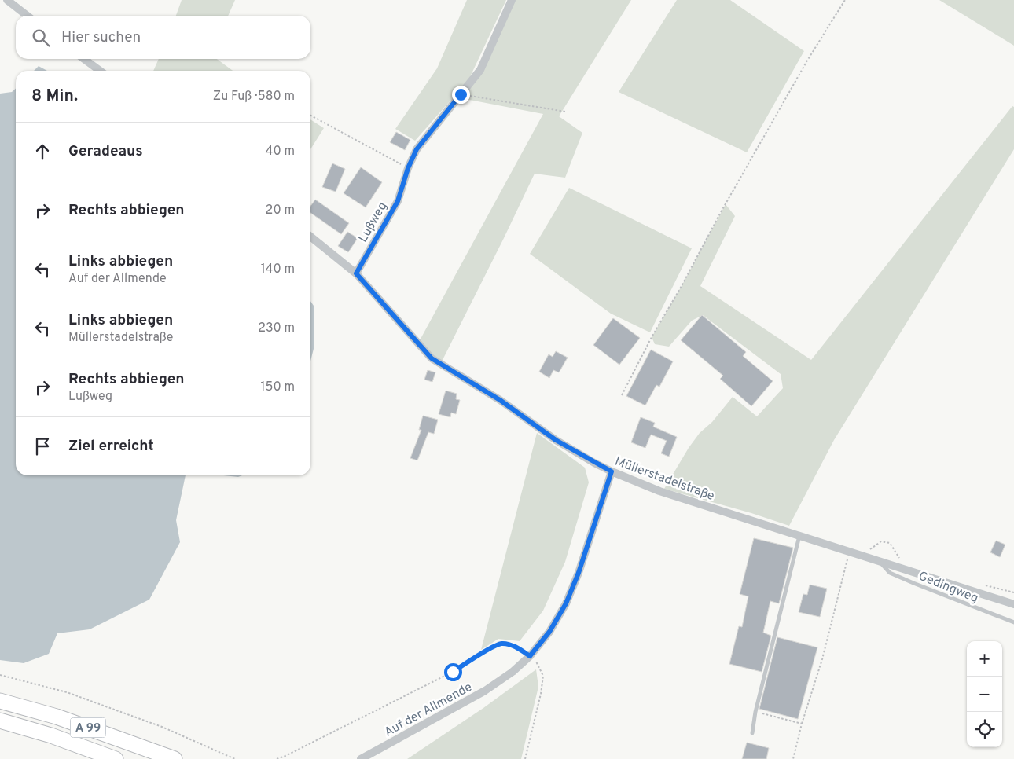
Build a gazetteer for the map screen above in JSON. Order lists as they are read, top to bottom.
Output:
{
  "streets": {
    "highway": ["A 99"],
    "street": ["Lußweg", "Müllerstadelstraße", "Auf der Allmende"],
    "lane": ["Gedingweg"]
  },
  "crossings": [
    ["Lußweg", "Müllerstadelstraße"],
    ["Müllerstadelstraße", "Gedingweg"],
    ["Müllerstadelstraße", "Auf der Allmende"]
  ],
  "page": {
    "search": "Hier suchen",
    "heading": ["8 Min.", "Zu Fuß · 580 m"],
    "list": [
      ["Geradeaus", "40 m"],
      ["Rechts abbiegen", "20 m"],
      ["Links abbiegen", "Auf der Allmende", "140 m"],
      ["Links abbiegen", "Müllerstadelstraße", "230 m"],
      ["Rechts abbiegen", "Lußweg", "150 m"],
      "Ziel erreicht"
    ],
    "map_buttons": ["+", "−"]
  }
}
